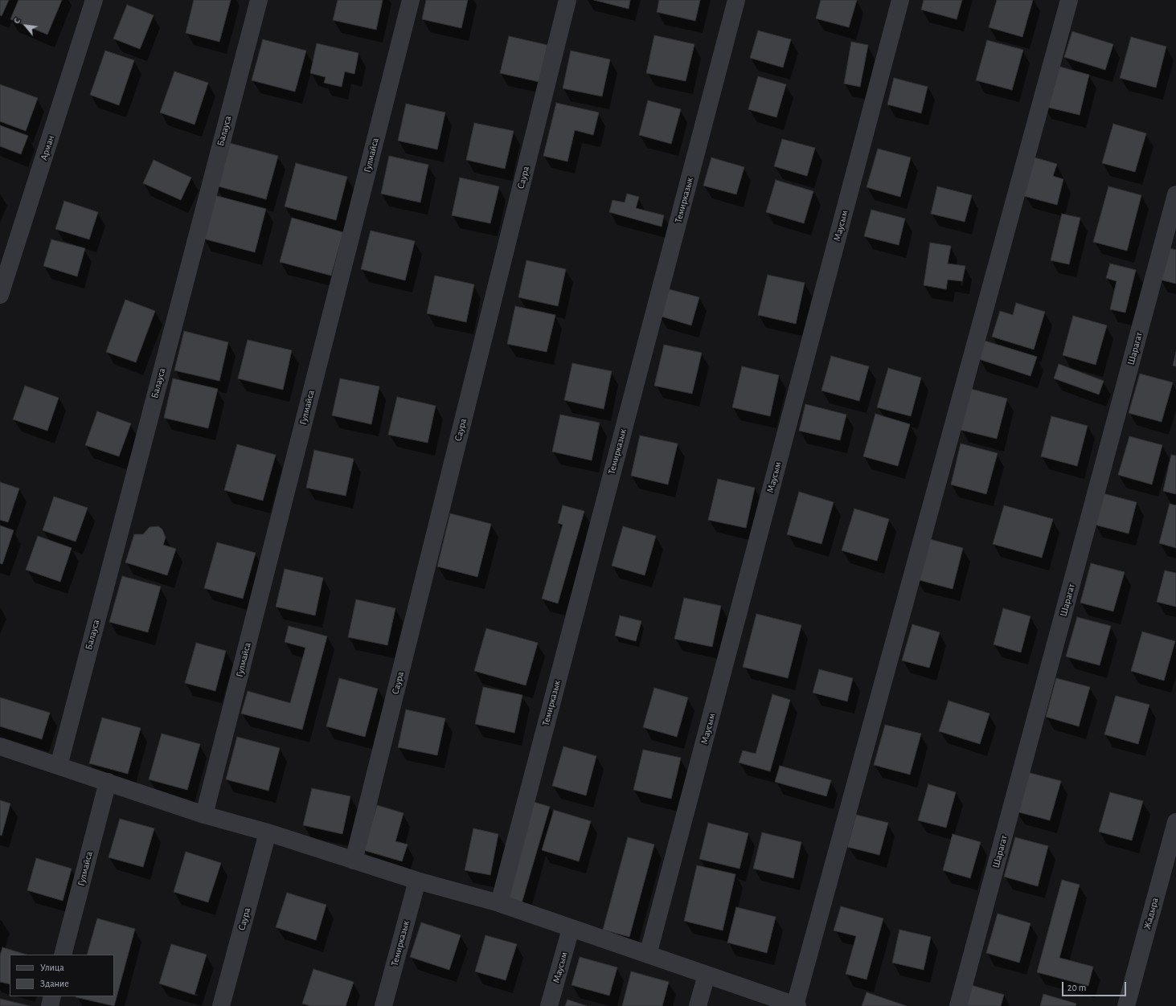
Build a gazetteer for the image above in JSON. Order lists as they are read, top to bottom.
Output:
{
  "streets": {
    "street": [
      "Балауса",
      "Арман",
      "Гулмайса",
      "Саура",
      "Темирказык",
      "Маусым",
      "Шарагат",
      "Жадыра"
    ]
  },
  "legend": ["Улица", "Здание"],
  "scale_bar": "20 m",
  "north": "top left"
}
